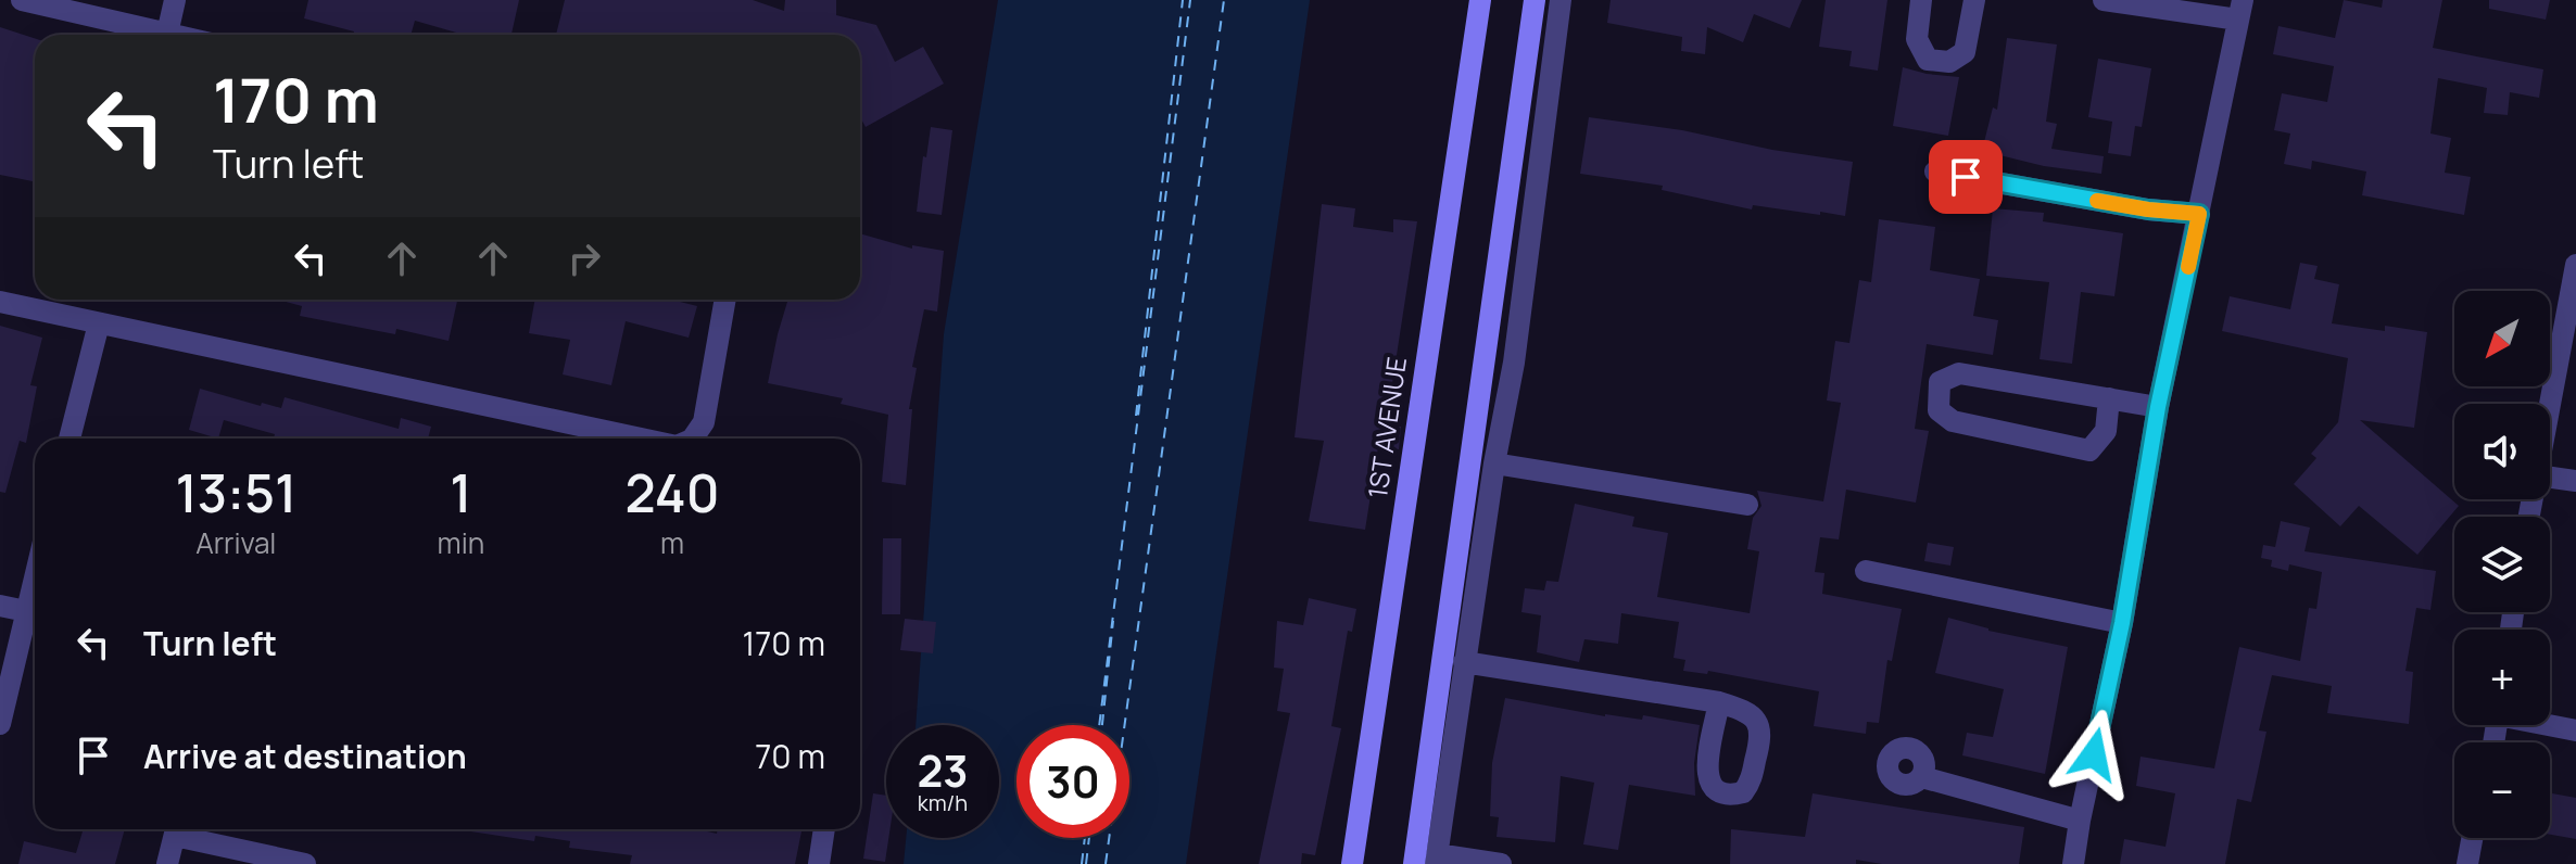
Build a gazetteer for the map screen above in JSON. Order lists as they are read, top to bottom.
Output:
{
  "streets": {
    "main road": ["1ST AVENUE"]
  },
  "north": "bottom left",
  "page": {
    "turn": ["170 m", "Turn left"],
    "map_buttons": ["+", "−"],
    "eta": [
      "13:51",
      "Arrival",
      "1",
      "min",
      "240",
      "m"
    ],
    "list": [
      {
        "name": "Turn left",
        "value": "170 m"
      },
      {
        "name": "Arrive at destination",
        "value": "70 m"
      }
    ],
    "speed": "23 km/h",
    "limit": "30"
  }
}
